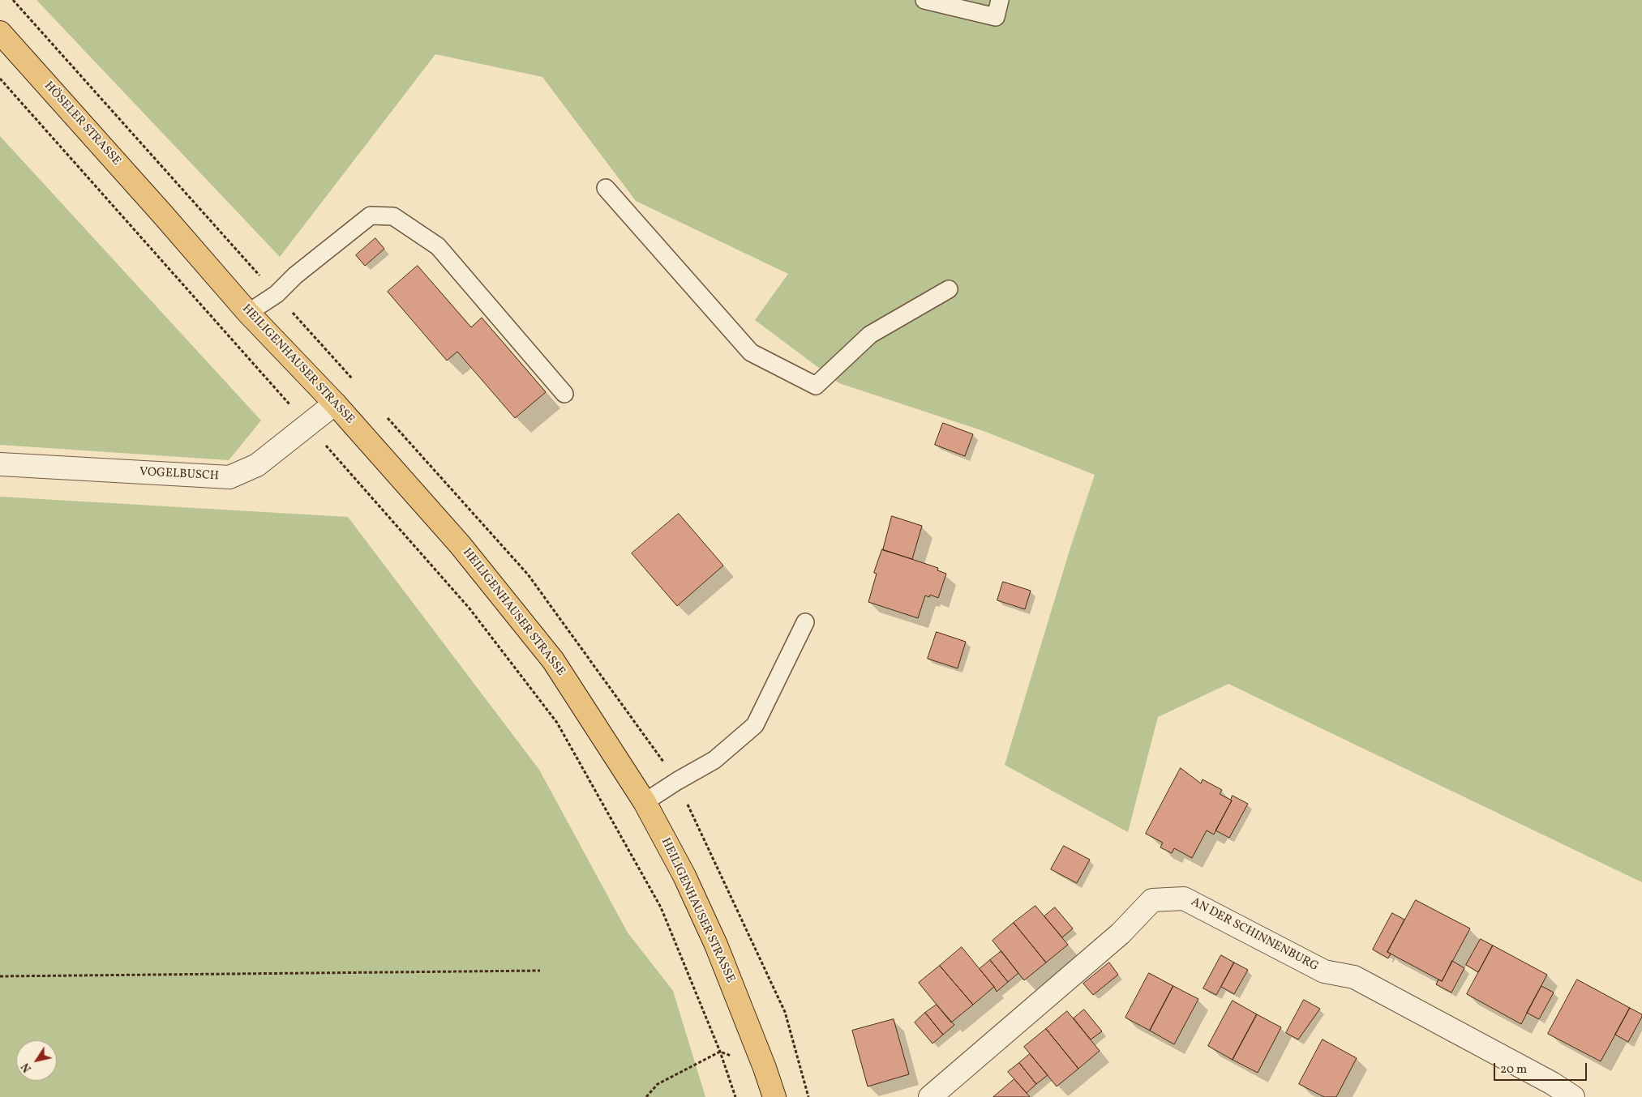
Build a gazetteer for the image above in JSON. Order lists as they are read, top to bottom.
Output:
{
  "streets": {
    "main road": ["HÖSELER STRASSE", "HEILIGENHAUSER STRASSE"],
    "street": ["VOGELBUSCH", "AN DER SCHINNENBURG"]
  },
  "crossings": [
    ["HÖSELER STRASSE", "HEILIGENHAUSER STRASSE"],
    ["HEILIGENHAUSER STRASSE", "VOGELBUSCH"]
  ],
  "scale_bar": "20 m",
  "north": "bottom left"
}
